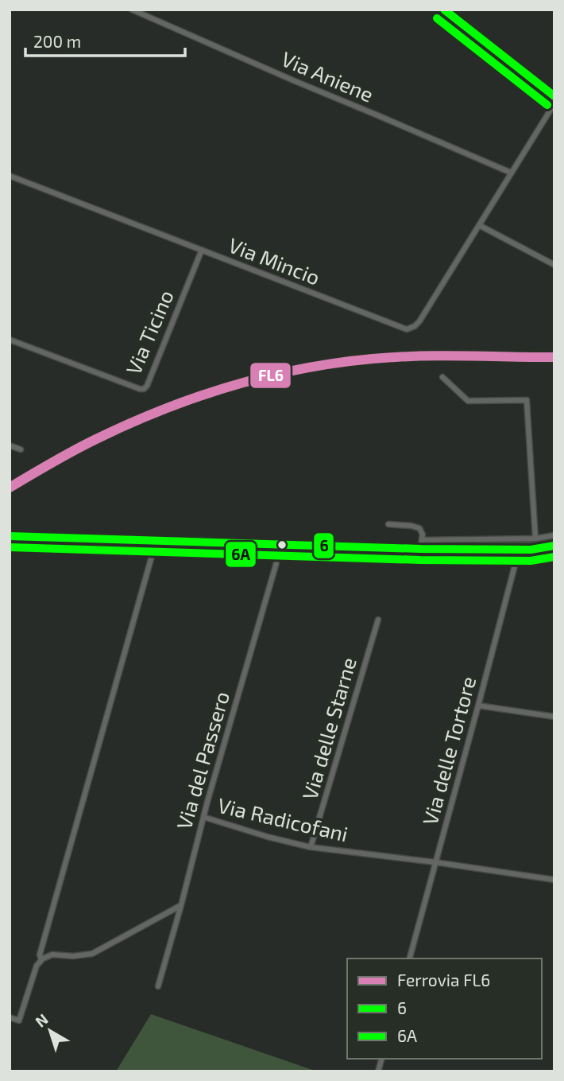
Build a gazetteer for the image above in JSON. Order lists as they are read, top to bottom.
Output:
{
  "streets": {
    "street": [
      "Via Aniene",
      "Via Mincio",
      "Via Ticino",
      "Via delle Starne",
      "Via delle Tortore",
      "Via del Passero",
      "Via Radicofani"
    ]
  },
  "crossings": [
    ["Via Aniene", "Via Mincio"],
    ["Via Mincio", "Via Ticino"],
    ["Via delle Starne", "Via Radicofani"],
    ["Via delle Tortore", "Via Radicofani"],
    ["Via del Passero", "Via Radicofani"]
  ],
  "lines": ["transit line 6", "transit line 6A", "rail line FL6"],
  "legend": ["Ferrovia FL6", "6", "6A"],
  "scale_bar": "200 m",
  "north": "top left"
}
